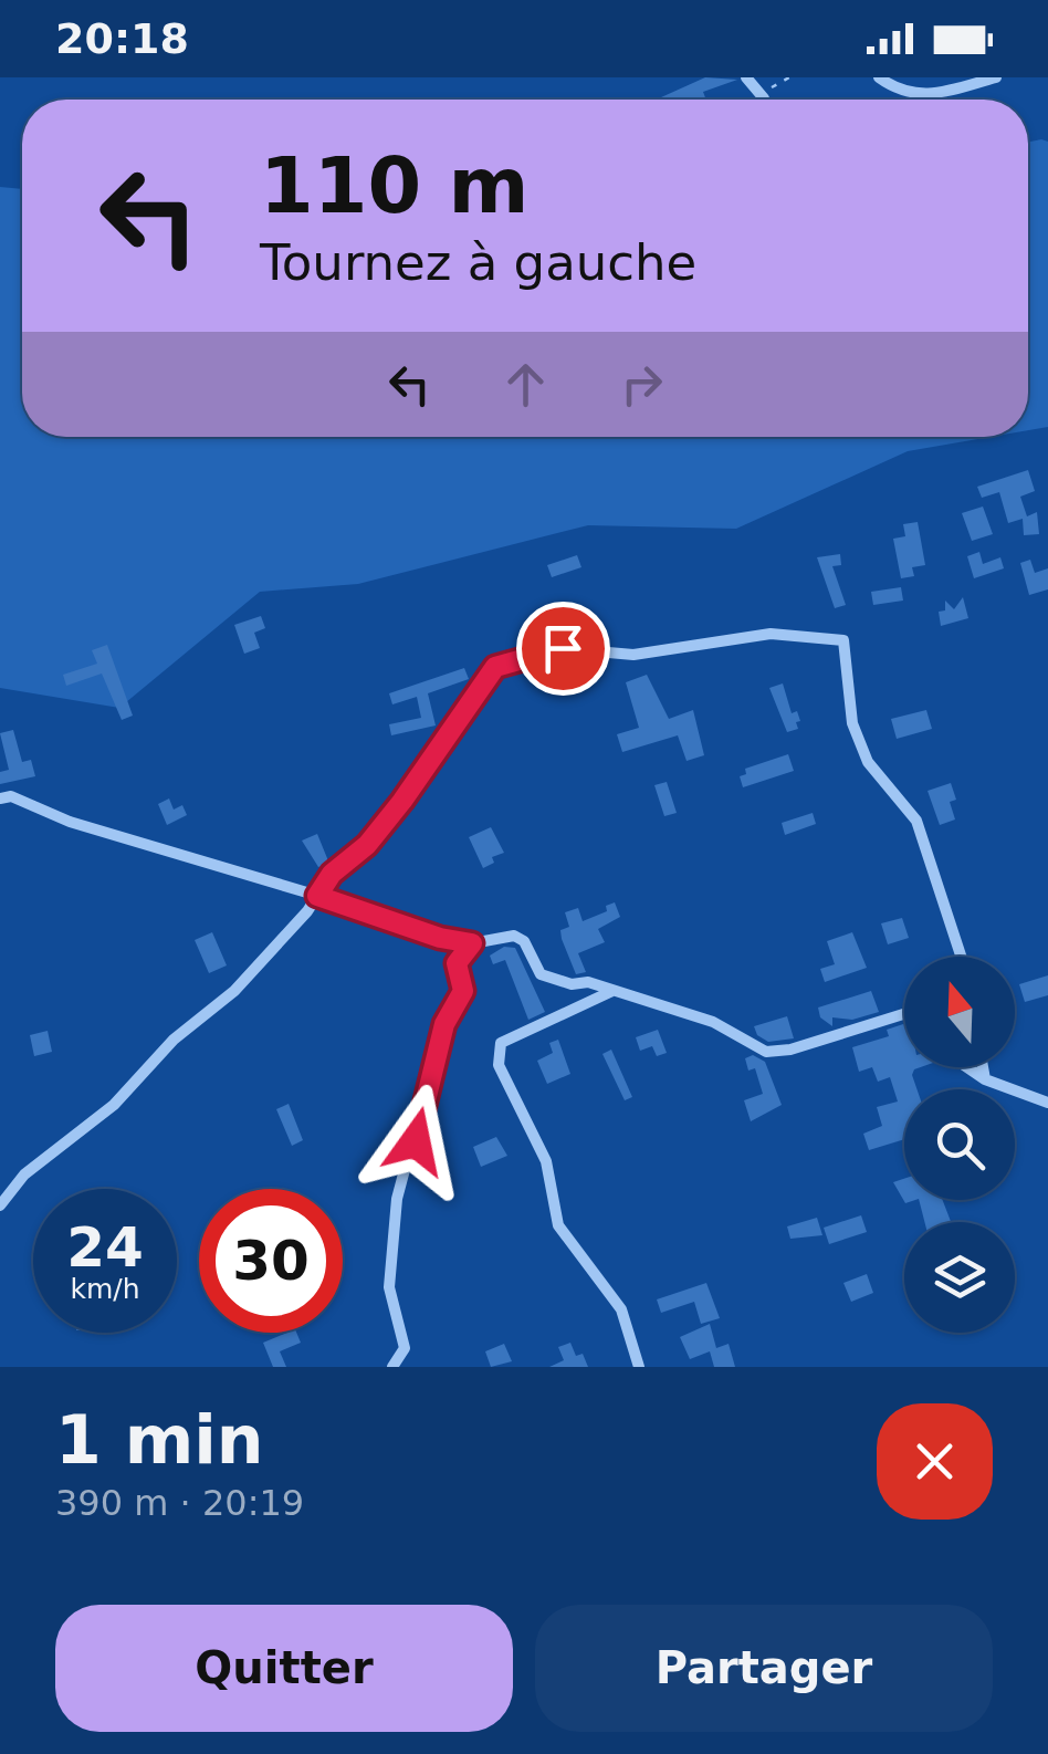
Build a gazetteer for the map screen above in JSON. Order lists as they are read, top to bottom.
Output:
{
  "north": "top",
  "page": {
    "status": "20:18",
    "turn": ["110 m", "Tournez à gauche"],
    "speed": "24 km/h",
    "limit": "30",
    "heading": ["1 min", "390 m · 20:19"],
    "buttons": ["Quitter", "Partager"]
  }
}
